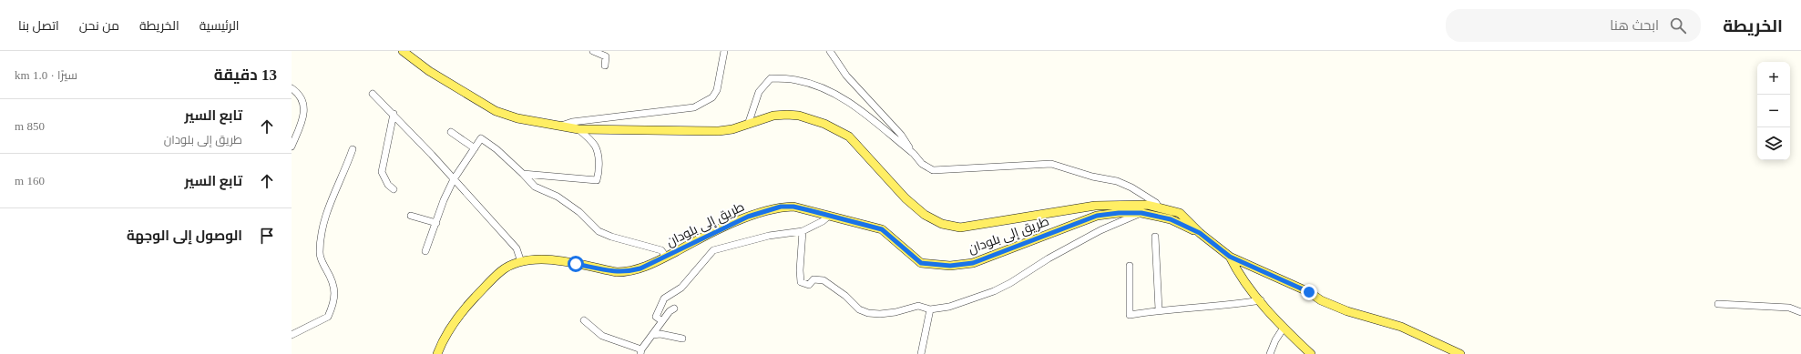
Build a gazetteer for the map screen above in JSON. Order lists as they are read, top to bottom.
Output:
{
  "streets": {
    "main road": ["طريق إلى بلودان"]
  },
  "page": {
    "header": "الخريطة",
    "search": "ابحث هنا",
    "nav": [
      "الرئيسية",
      "الخريطة",
      "من نحن",
      "اتصل بنا"
    ],
    "heading": ["13 دقيقة", "سيرًا · 1.0 km"],
    "map_buttons": ["+", "−"],
    "list": [
      ["تابع السير", "طريق إلى بلودان", "850 m"],
      ["تابع السير", "160 m"],
      "الوصول إلى الوجهة"
    ]
  }
}
